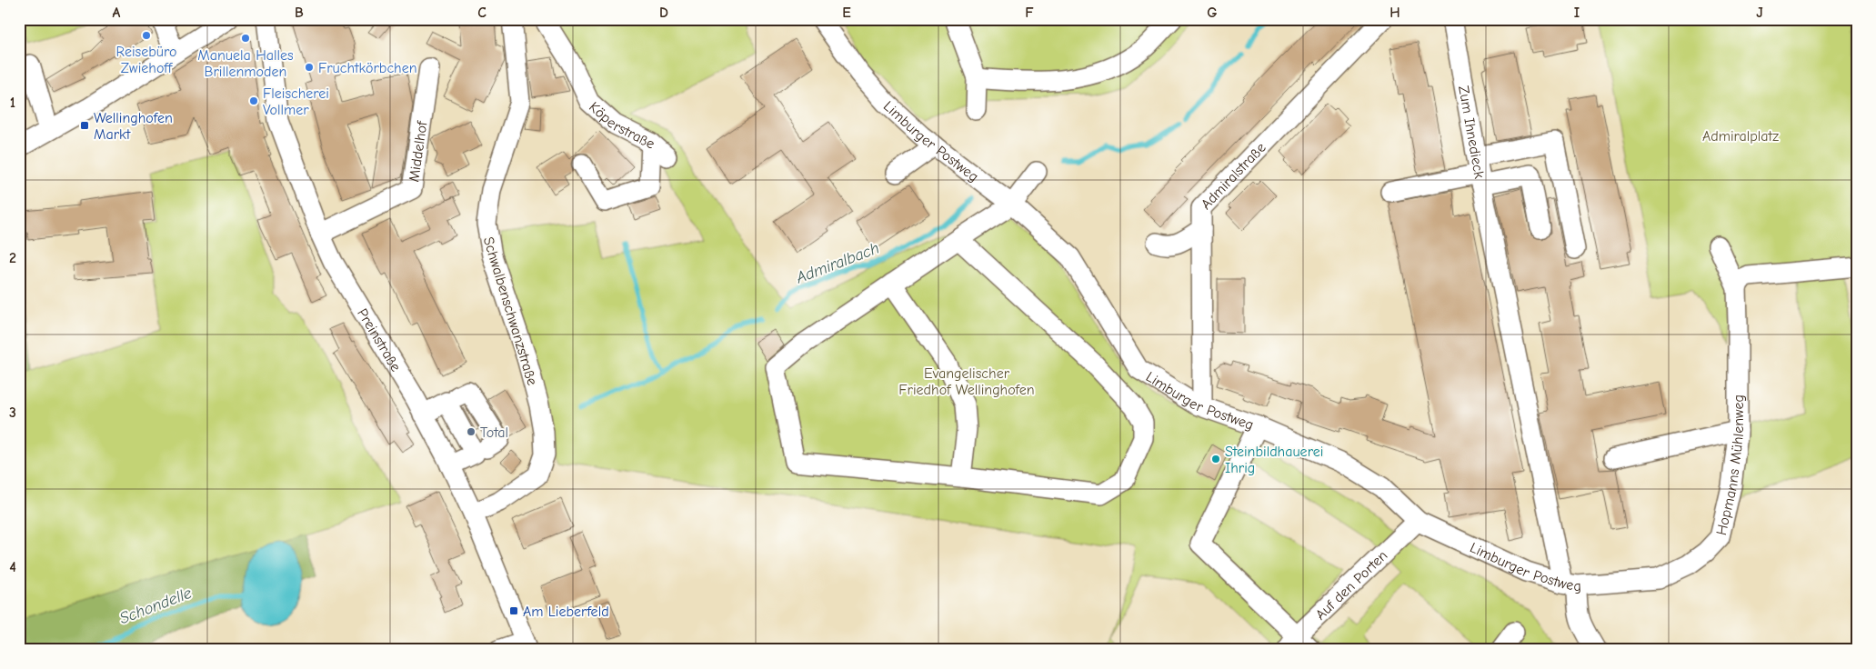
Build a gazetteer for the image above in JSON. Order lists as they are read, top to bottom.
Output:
{
  "streets": {
    "street": [
      "Köperstraße",
      "Zum Ihnedieck",
      "Limburger Postweg",
      "Middelhof",
      "Admiralstraße",
      "Schwalbenschwanzstraße",
      "Preinstraße",
      "Hopmanns Mühlenweg",
      "Auf den Porten"
    ]
  },
  "crossings": [
    ["Zum Ihnedieck", "Limburger Postweg"],
    ["Zum Ihnedieck", "Hopmanns Mühlenweg"],
    ["Limburger Postweg", "Admiralstraße"],
    ["Limburger Postweg", "Hopmanns Mühlenweg"],
    ["Limburger Postweg", "Auf den Porten"],
    ["Middelhof", "Preinstraße"],
    ["Schwalbenschwanzstraße", "Preinstraße"]
  ],
  "water": ["Admiralbach", "Schondelle"],
  "parks": ["Admiralplatz", "Evangelischer Friedhof Wellinghofen"],
  "places": {
    "other": [
      "Reisebüro Zwiehoff",
      "Manuela Halles Brillenmoden",
      "Fruchtkörbchen",
      "Fleischerei Vollmer",
      "Total",
      "Steinbildhauerei Ihrig"
    ],
    "transit": ["Wellinghofen Markt", "Am Lieberfeld"]
  },
  "grid": {
    "columns": [
      "A",
      "B",
      "C",
      "D",
      "E",
      "F",
      "G",
      "H",
      "I",
      "J"
    ],
    "rows": [
      "1",
      "2",
      "3",
      "4"
    ]
  }
}
